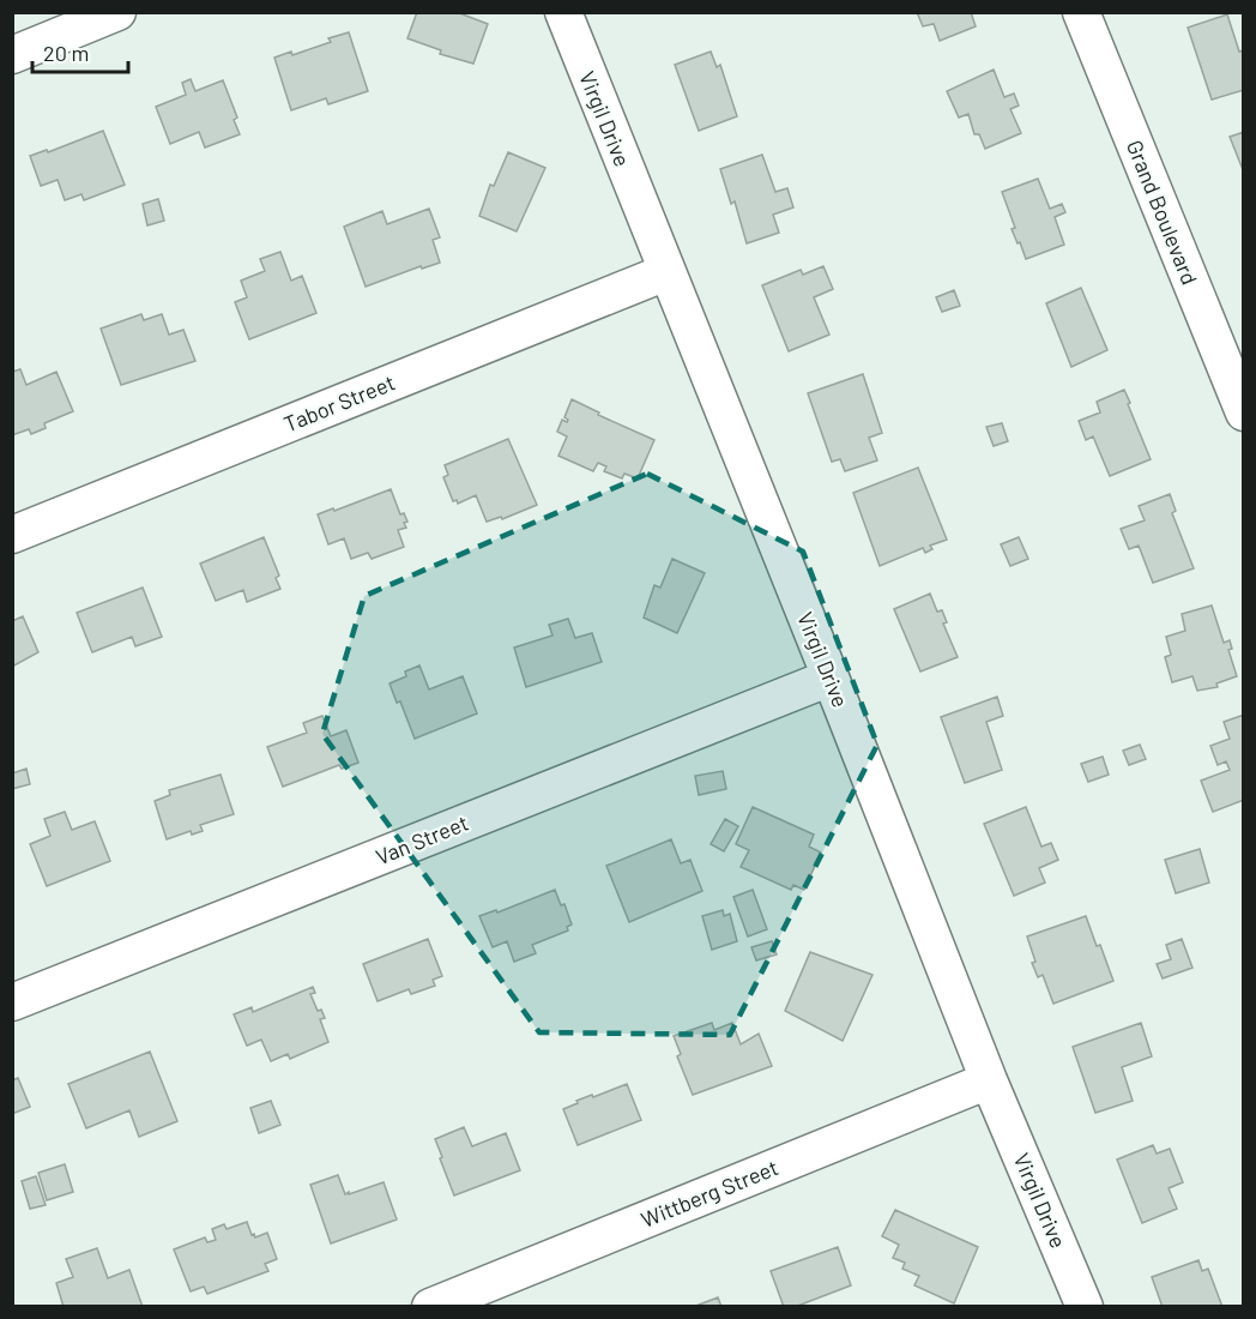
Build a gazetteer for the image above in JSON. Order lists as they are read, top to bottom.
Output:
{
  "streets": {
    "street": [
      "Virgil Drive",
      "Grand Boulevard",
      "Tabor Street",
      "Van Street",
      "Wittberg Street"
    ]
  },
  "crossings": [
    ["Virgil Drive", "Tabor Street"],
    ["Virgil Drive", "Van Street"],
    ["Virgil Drive", "Wittberg Street"]
  ],
  "scale_bar": "20 m"
}
